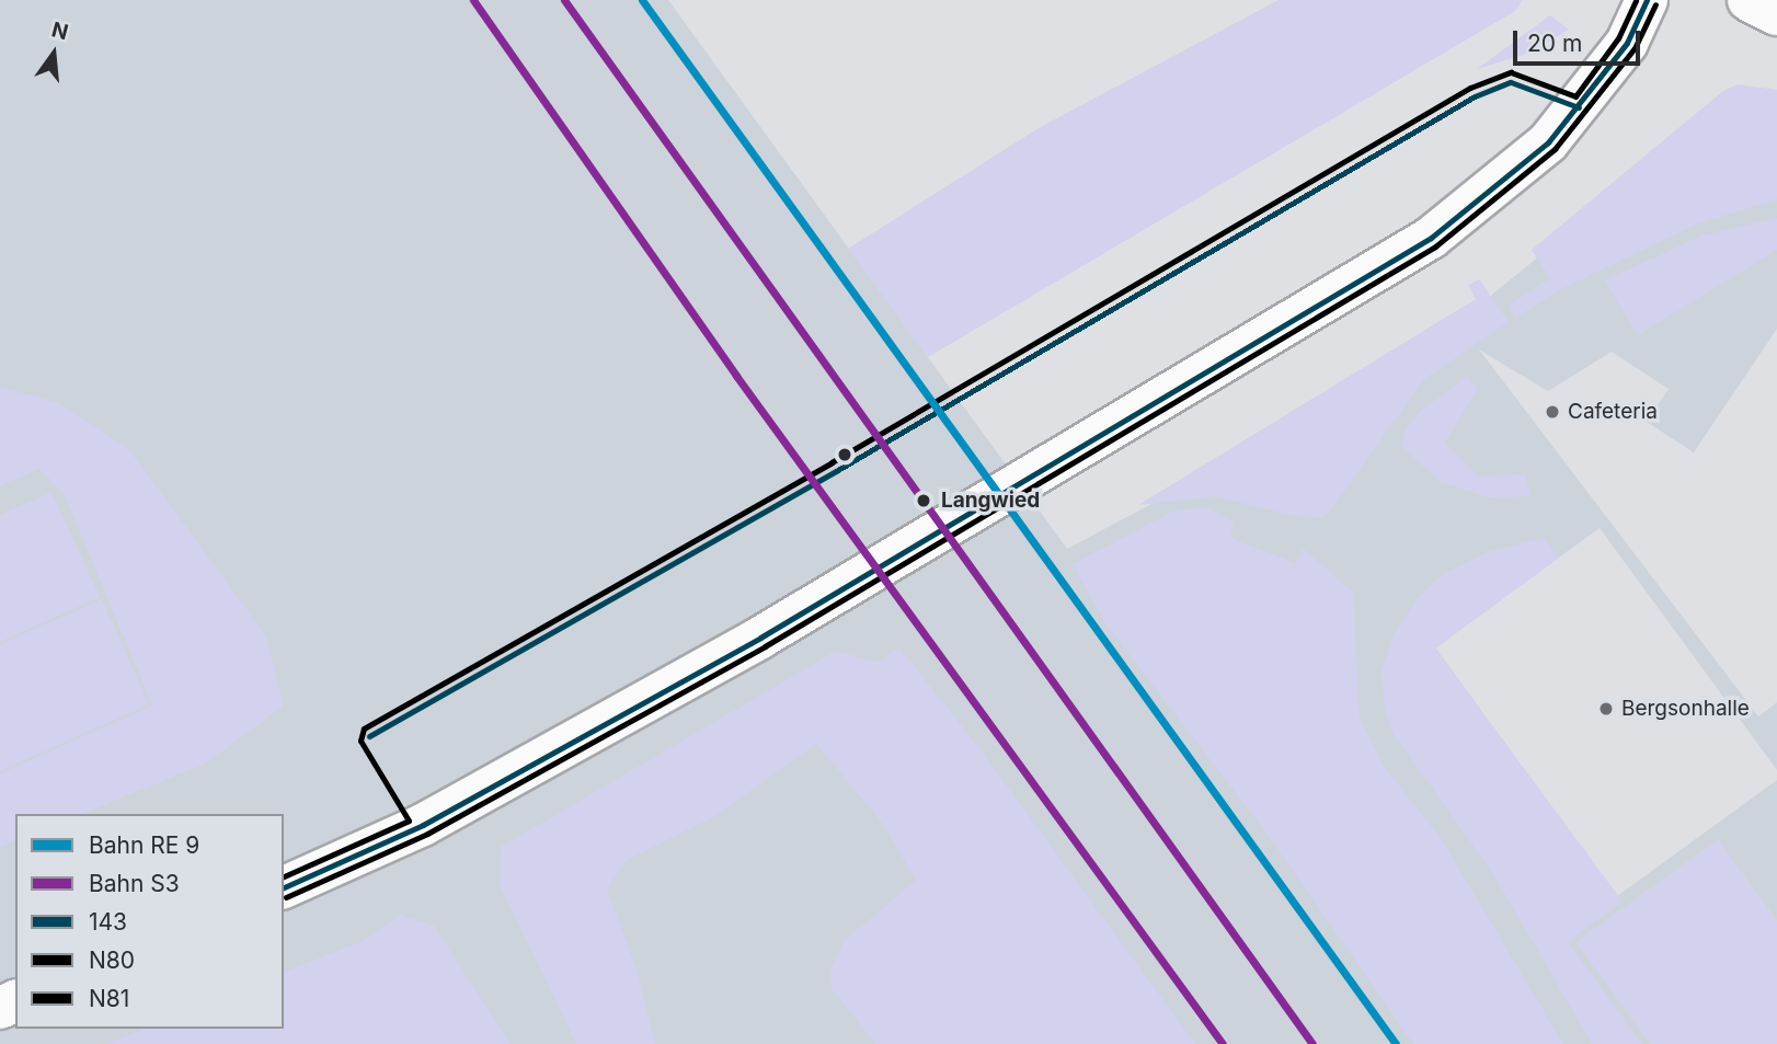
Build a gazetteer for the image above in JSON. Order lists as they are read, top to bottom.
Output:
{
  "places": ["Cafeteria", "Langwied", "Bergsonhalle"],
  "lines": [
    "rail line S3",
    "transit line 143",
    "transit line N81",
    "transit line N80"
  ],
  "legend": [
    "Bahn RE 9",
    "Bahn S3",
    "143",
    "N80",
    "N81"
  ],
  "scale_bar": "20 m",
  "north": "top"
}
